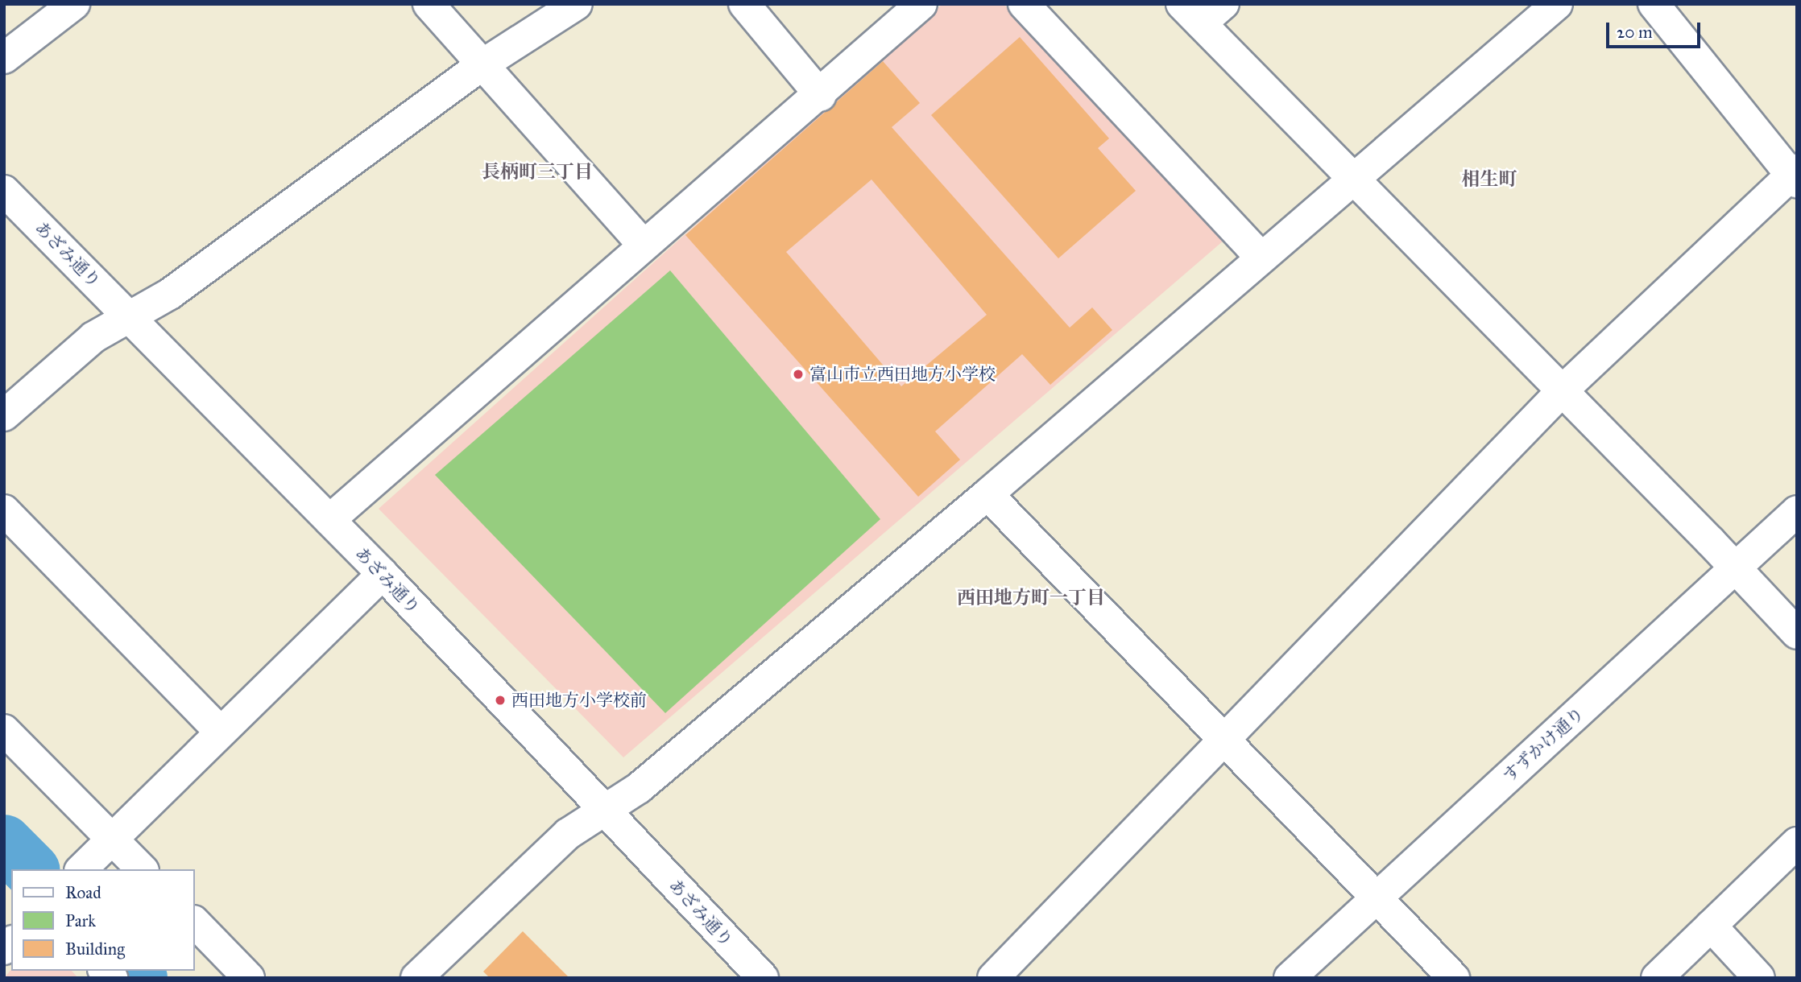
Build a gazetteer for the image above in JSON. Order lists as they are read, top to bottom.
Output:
{
  "streets": {
    "street": ["あざみ通り", "すずかけ通り"]
  },
  "districts": ["長柄町三丁目", "相生町", "西田地方町一丁目"],
  "places": ["富山市立西田地方小学校", "西田地方小学校前"],
  "legend": ["Road", "Park", "Building"],
  "scale_bar": "20 m"
}
